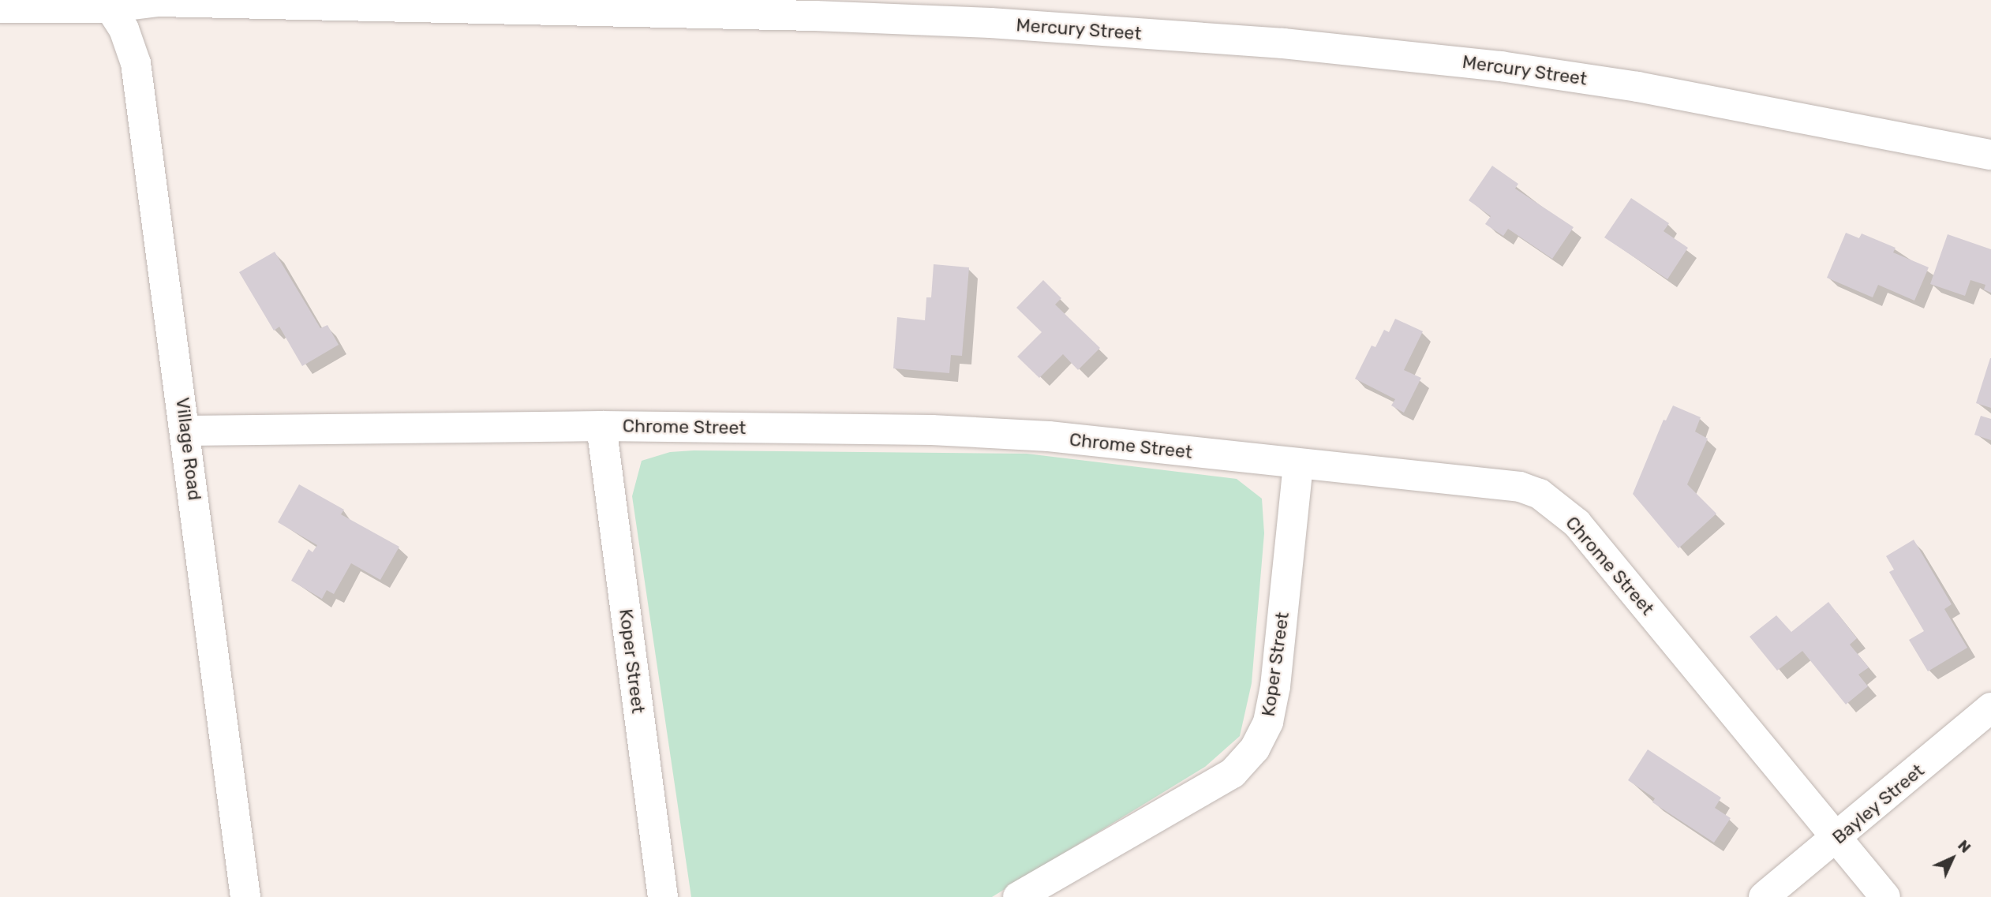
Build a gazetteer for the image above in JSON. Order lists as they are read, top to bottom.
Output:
{
  "streets": {
    "street": [
      "Mercury Street",
      "Chrome Street",
      "Village Road",
      "Koper Street",
      "Bayley Street"
    ]
  },
  "crossings": [
    ["Mercury Street", "Village Road"],
    ["Chrome Street", "Village Road"],
    ["Chrome Street", "Koper Street"],
    ["Chrome Street", "Bayley Street"]
  ],
  "north": "top right"
}
